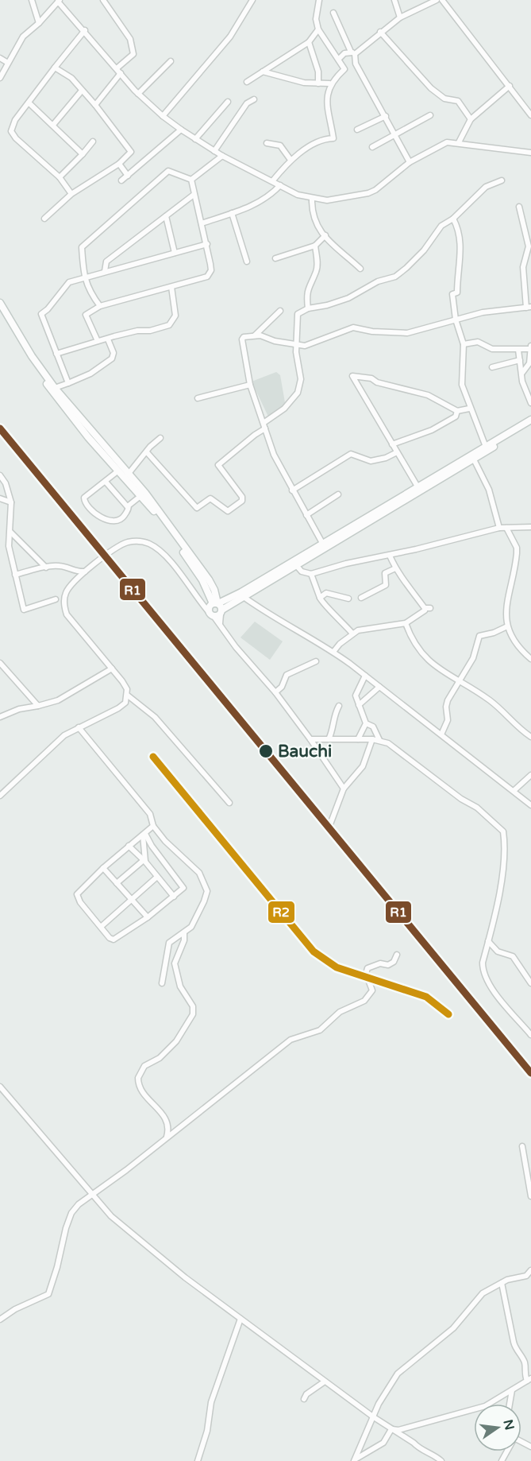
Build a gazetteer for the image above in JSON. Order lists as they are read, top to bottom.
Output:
{
  "places": ["Bauchi"],
  "lines": ["transit line R1", "transit line R2"],
  "north": "right"
}
